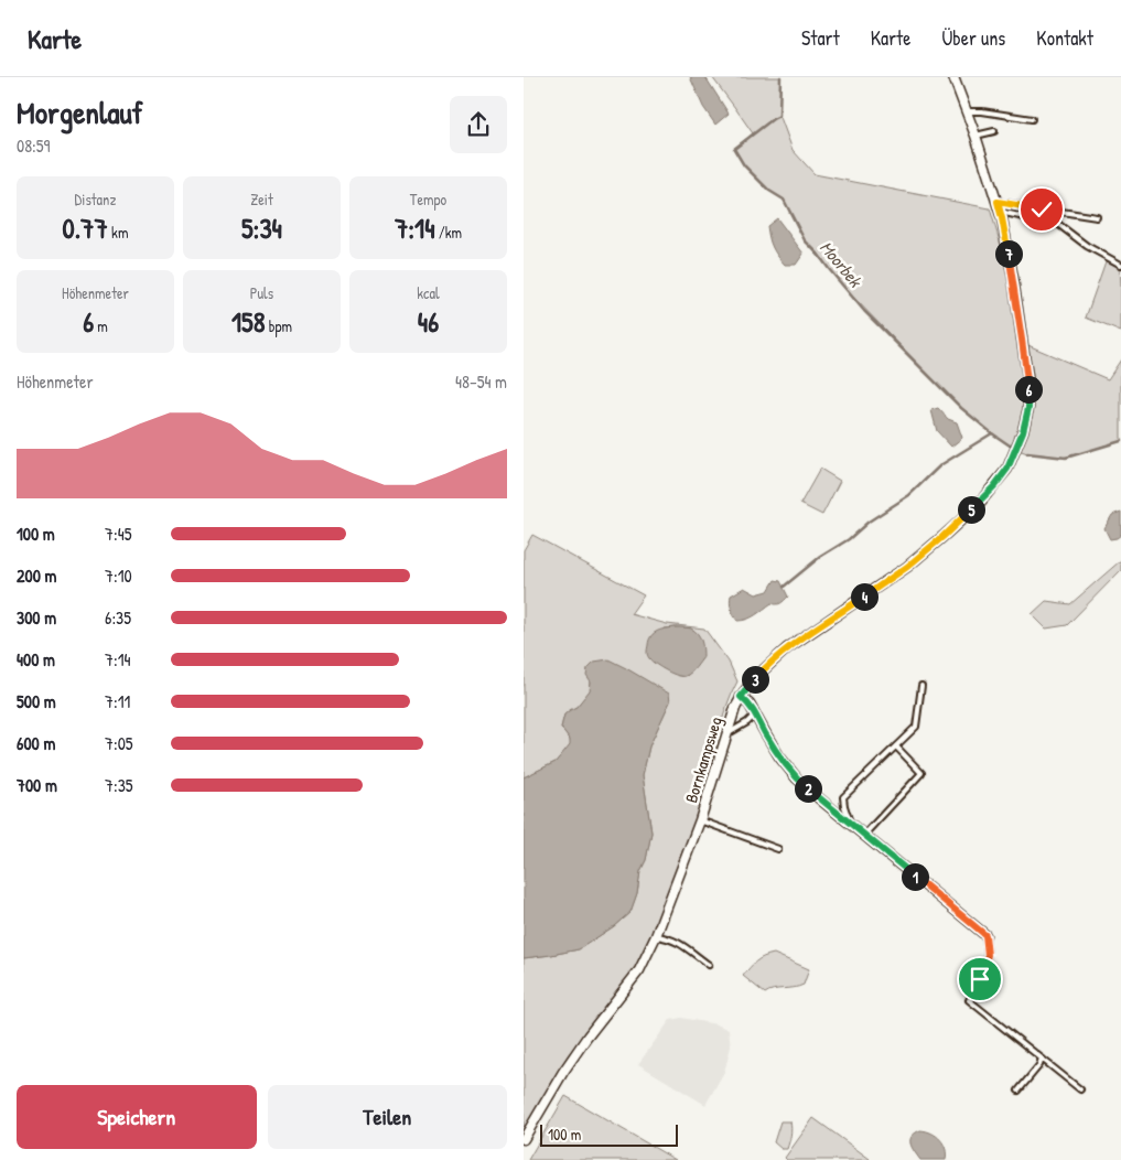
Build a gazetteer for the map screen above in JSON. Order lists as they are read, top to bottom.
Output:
{
  "streets": {
    "street": ["Bornkampsweg"]
  },
  "water": ["Moorbek"],
  "scale_bar": "100 m",
  "page": {
    "header": "Karte",
    "nav": [
      "Start",
      "Karte",
      "Über uns",
      "Kontakt"
    ],
    "heading": ["Morgenlauf", "08:59"],
    "stats": [
      ["Distanz", "0.77 km"],
      ["Zeit", "5:34"],
      ["Tempo", "7:14 /km"],
      ["Höhenmeter", "6 m"],
      ["Puls", "158 bpm"],
      ["kcal", "46"]
    ],
    "pins": [
      "7",
      "6",
      "5",
      "4",
      "3",
      "2",
      "1"
    ],
    "chart": ["Höhenmeter", "48–54 m"],
    "list": [
      {
        "name": "100 m",
        "note": "7:45"
      },
      {
        "name": "200 m",
        "note": "7:10"
      },
      {
        "name": "300 m",
        "note": "6:35"
      },
      {
        "name": "400 m",
        "note": "7:14"
      },
      {
        "name": "500 m",
        "note": "7:11"
      },
      {
        "name": "600 m",
        "note": "7:05"
      },
      {
        "name": "700 m",
        "note": "7:35"
      }
    ],
    "buttons": ["Speichern", "Teilen"],
    "scale": "100 m"
  }
}
